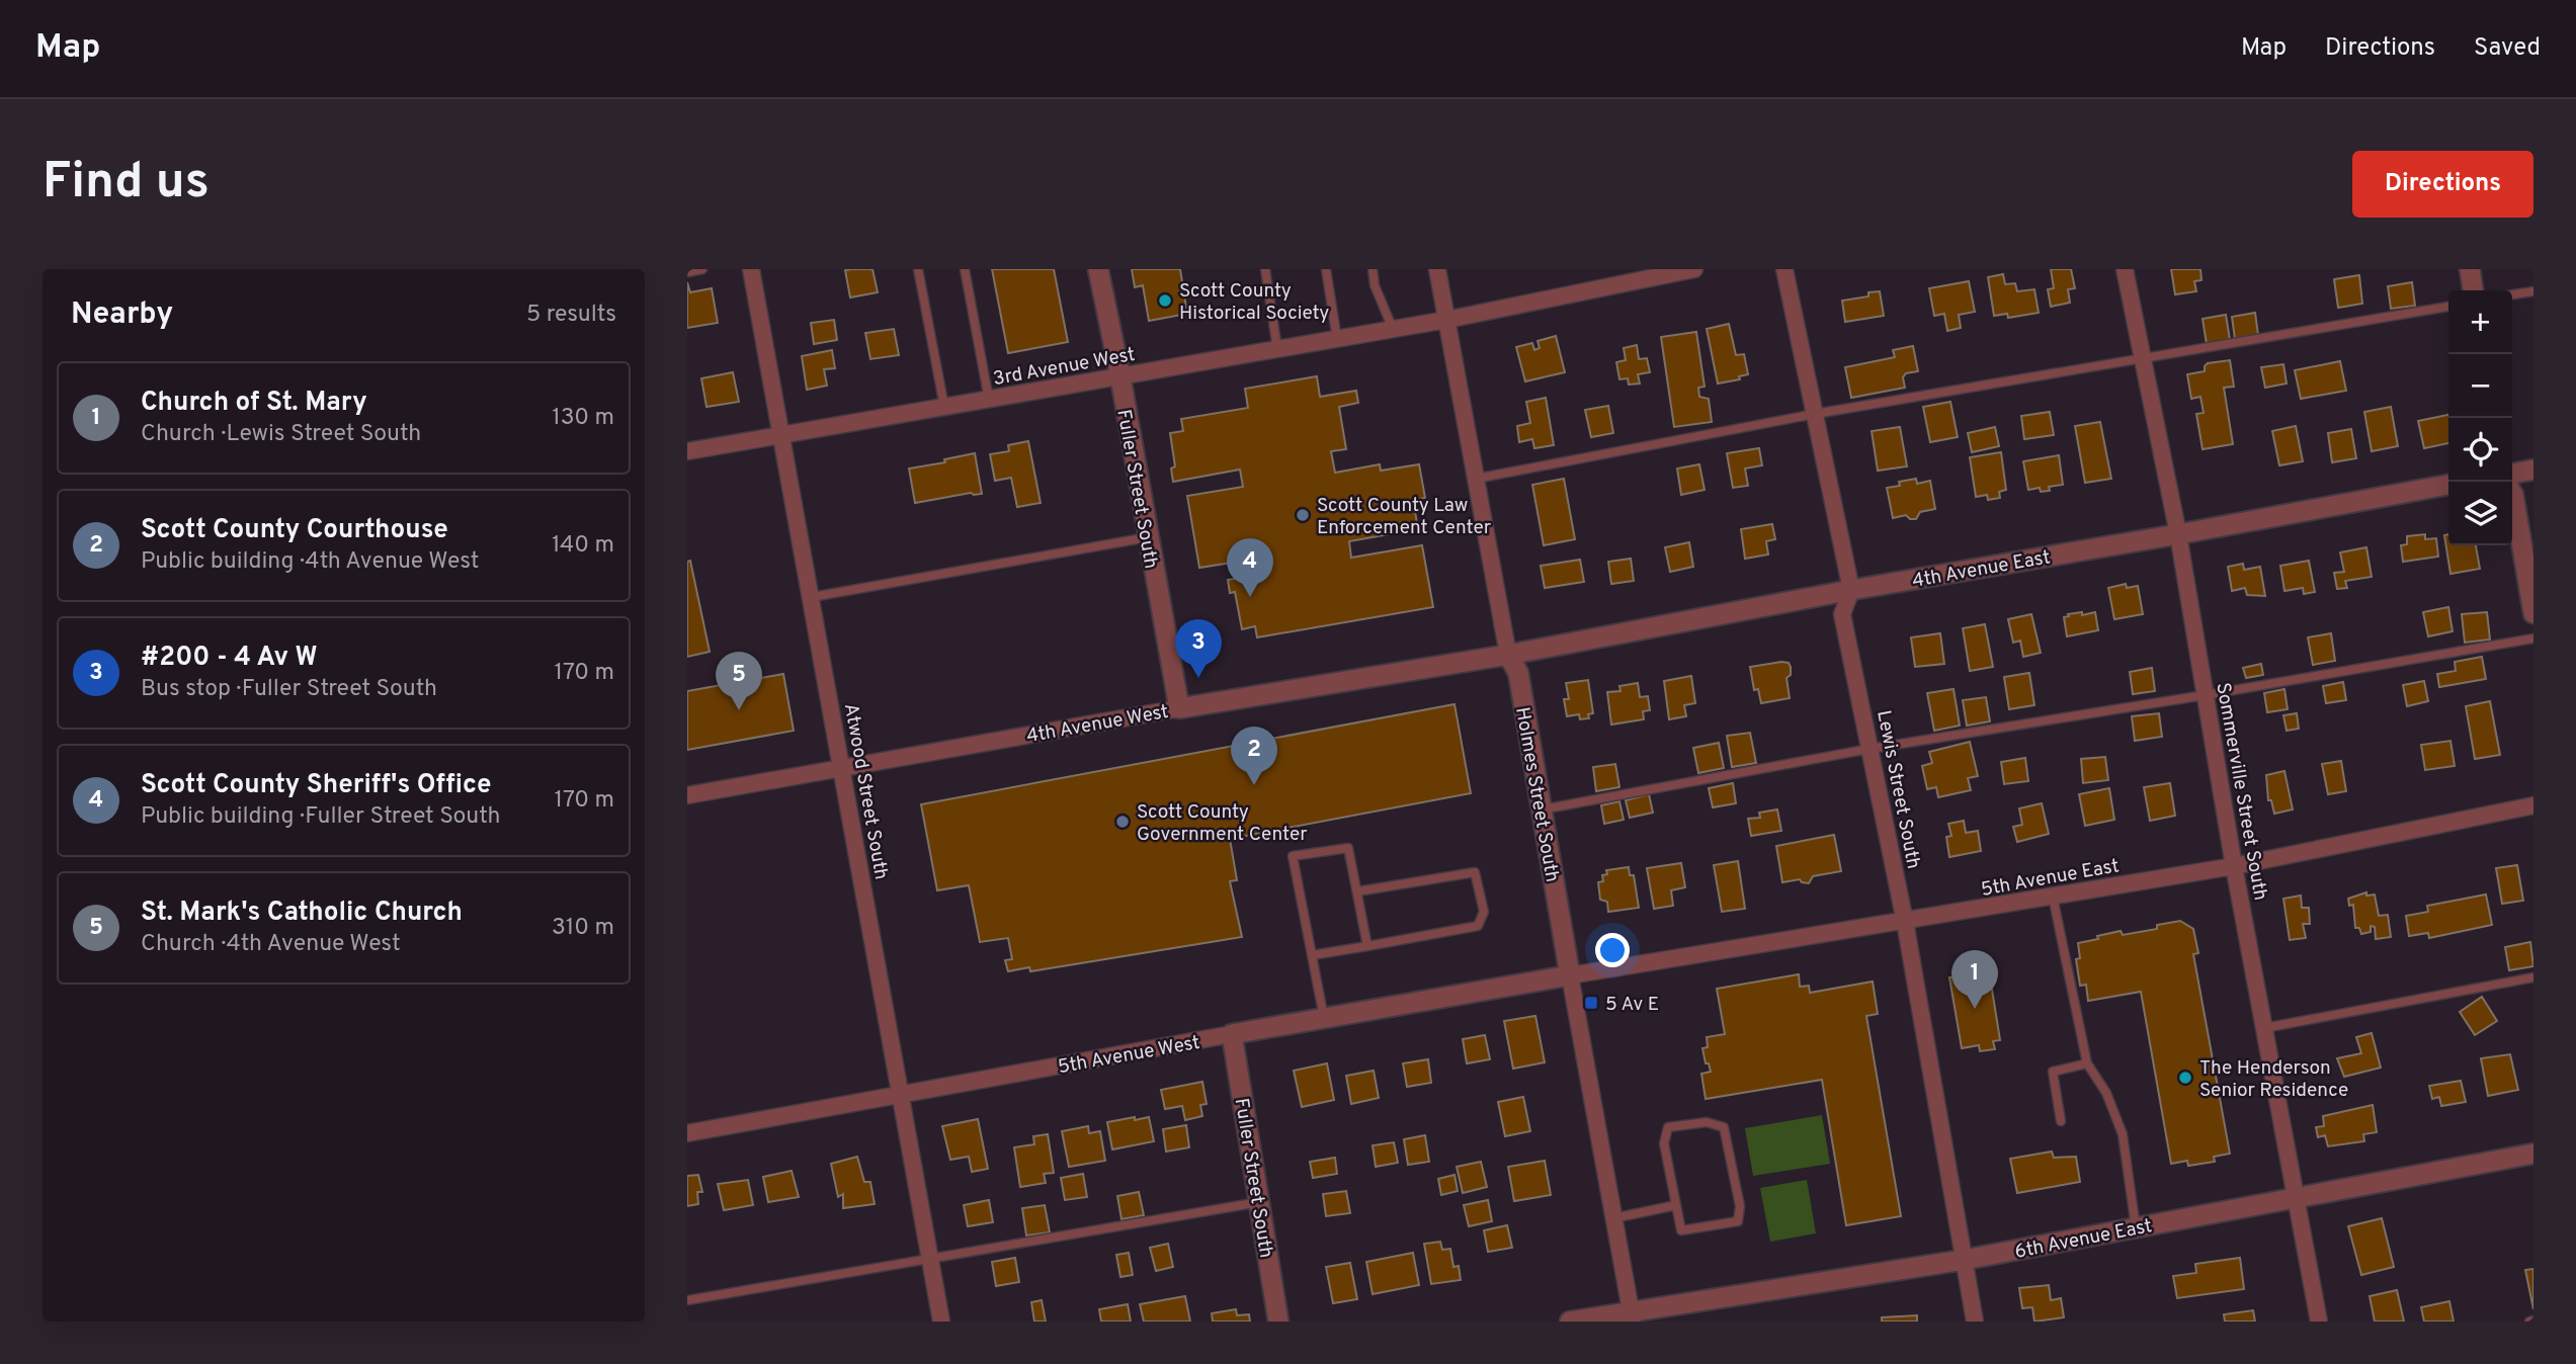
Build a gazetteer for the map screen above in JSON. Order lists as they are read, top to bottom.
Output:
{
  "streets": {
    "street": [
      "3rd Avenue West",
      "Fuller Street South",
      "4th Avenue East",
      "4th Avenue West",
      "Lewis Street South",
      "Atwood Street South",
      "Sommerville Street South",
      "Holmes Street South",
      "5th Avenue East",
      "5th Avenue West",
      "6th Avenue East"
    ]
  },
  "crossings": [
    ["3rd Avenue West", "Fuller Street South"],
    ["3rd Avenue West", "Atwood Street South"],
    ["3rd Avenue West", "Holmes Street South"],
    ["Fuller Street South", "4th Avenue West"],
    ["Fuller Street South", "5th Avenue West"],
    ["4th Avenue East", "4th Avenue West"],
    ["4th Avenue East", "Lewis Street South"],
    ["4th Avenue East", "Sommerville Street South"],
    ["4th Avenue East", "Holmes Street South"],
    ["4th Avenue West", "Atwood Street South"],
    ["4th Avenue West", "Holmes Street South"],
    ["Lewis Street South", "5th Avenue East"],
    ["Lewis Street South", "6th Avenue East"],
    ["Atwood Street South", "5th Avenue West"],
    ["Sommerville Street South", "5th Avenue East"],
    ["Sommerville Street South", "6th Avenue East"],
    ["Holmes Street South", "5th Avenue East"],
    ["Holmes Street South", "5th Avenue West"],
    ["Holmes Street South", "6th Avenue East"],
    ["5th Avenue East", "5th Avenue West"]
  ],
  "places": {
    "other": [
      "Scott County Historical Society",
      "Scott County Law Enforcement Center",
      "Scott County Government Center",
      "The Henderson Senior Residence"
    ],
    "transit": ["5 Av E"]
  },
  "page": {
    "header": "Map",
    "nav": ["Map", "Directions", "Saved"],
    "buttons": "Directions",
    "title": "Find us",
    "heading": ["Nearby", "5 results"],
    "map_buttons": ["+", "−"],
    "list": [
      {
        "mark": "1",
        "name": "Church of St. Mary",
        "note": "Church · Lewis Street South",
        "value": "130 m"
      },
      {
        "mark": "2",
        "name": "Scott County Courthouse",
        "note": "Public building · 4th Avenue West",
        "value": "140 m"
      },
      {
        "mark": "3",
        "name": "#200 - 4 Av W",
        "note": "Bus stop · Fuller Street South",
        "value": "170 m"
      },
      {
        "mark": "4",
        "name": "Scott County Sheriff's Office",
        "note": "Public building · Fuller Street South",
        "value": "170 m"
      },
      {
        "mark": "5",
        "name": "St. Mark's Catholic Church",
        "note": "Church · 4th Avenue West",
        "value": "310 m"
      }
    ],
    "pins": [
      "4",
      "3",
      "5",
      "2",
      "1"
    ]
  }
}
